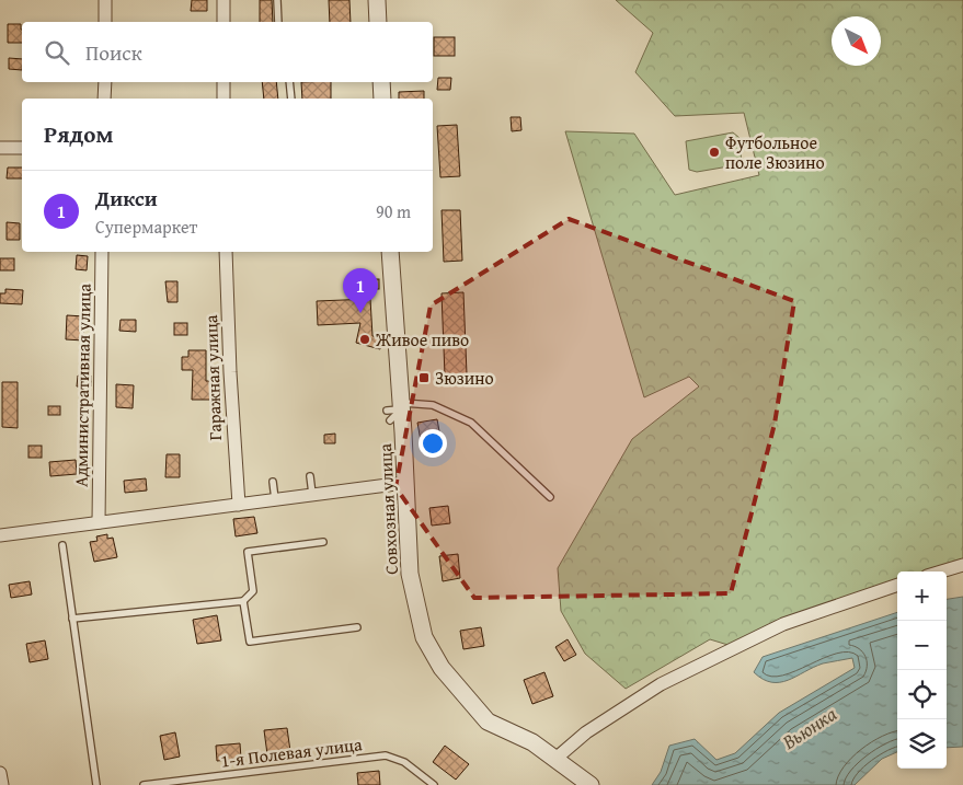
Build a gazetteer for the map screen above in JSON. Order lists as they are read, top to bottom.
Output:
{
  "streets": {
    "street": ["Гаражная улица", "Административная улица", "Совхозная улица"],
    "lane": ["1-я Полевая улица"]
  },
  "water": ["Вьюнка"],
  "places": {
    "other": ["Футбольное поле Зюзино", "Живое пиво"],
    "transit": ["Зюзино"]
  },
  "north": "bottom right",
  "page": {
    "search": "Поиск",
    "heading": "Рядом",
    "list": [
      {
        "mark": "1",
        "name": "Дикси",
        "note": "Супермаркет",
        "value": "90 m"
      }
    ],
    "pins": "1",
    "map_buttons": ["+", "−"]
  }
}
